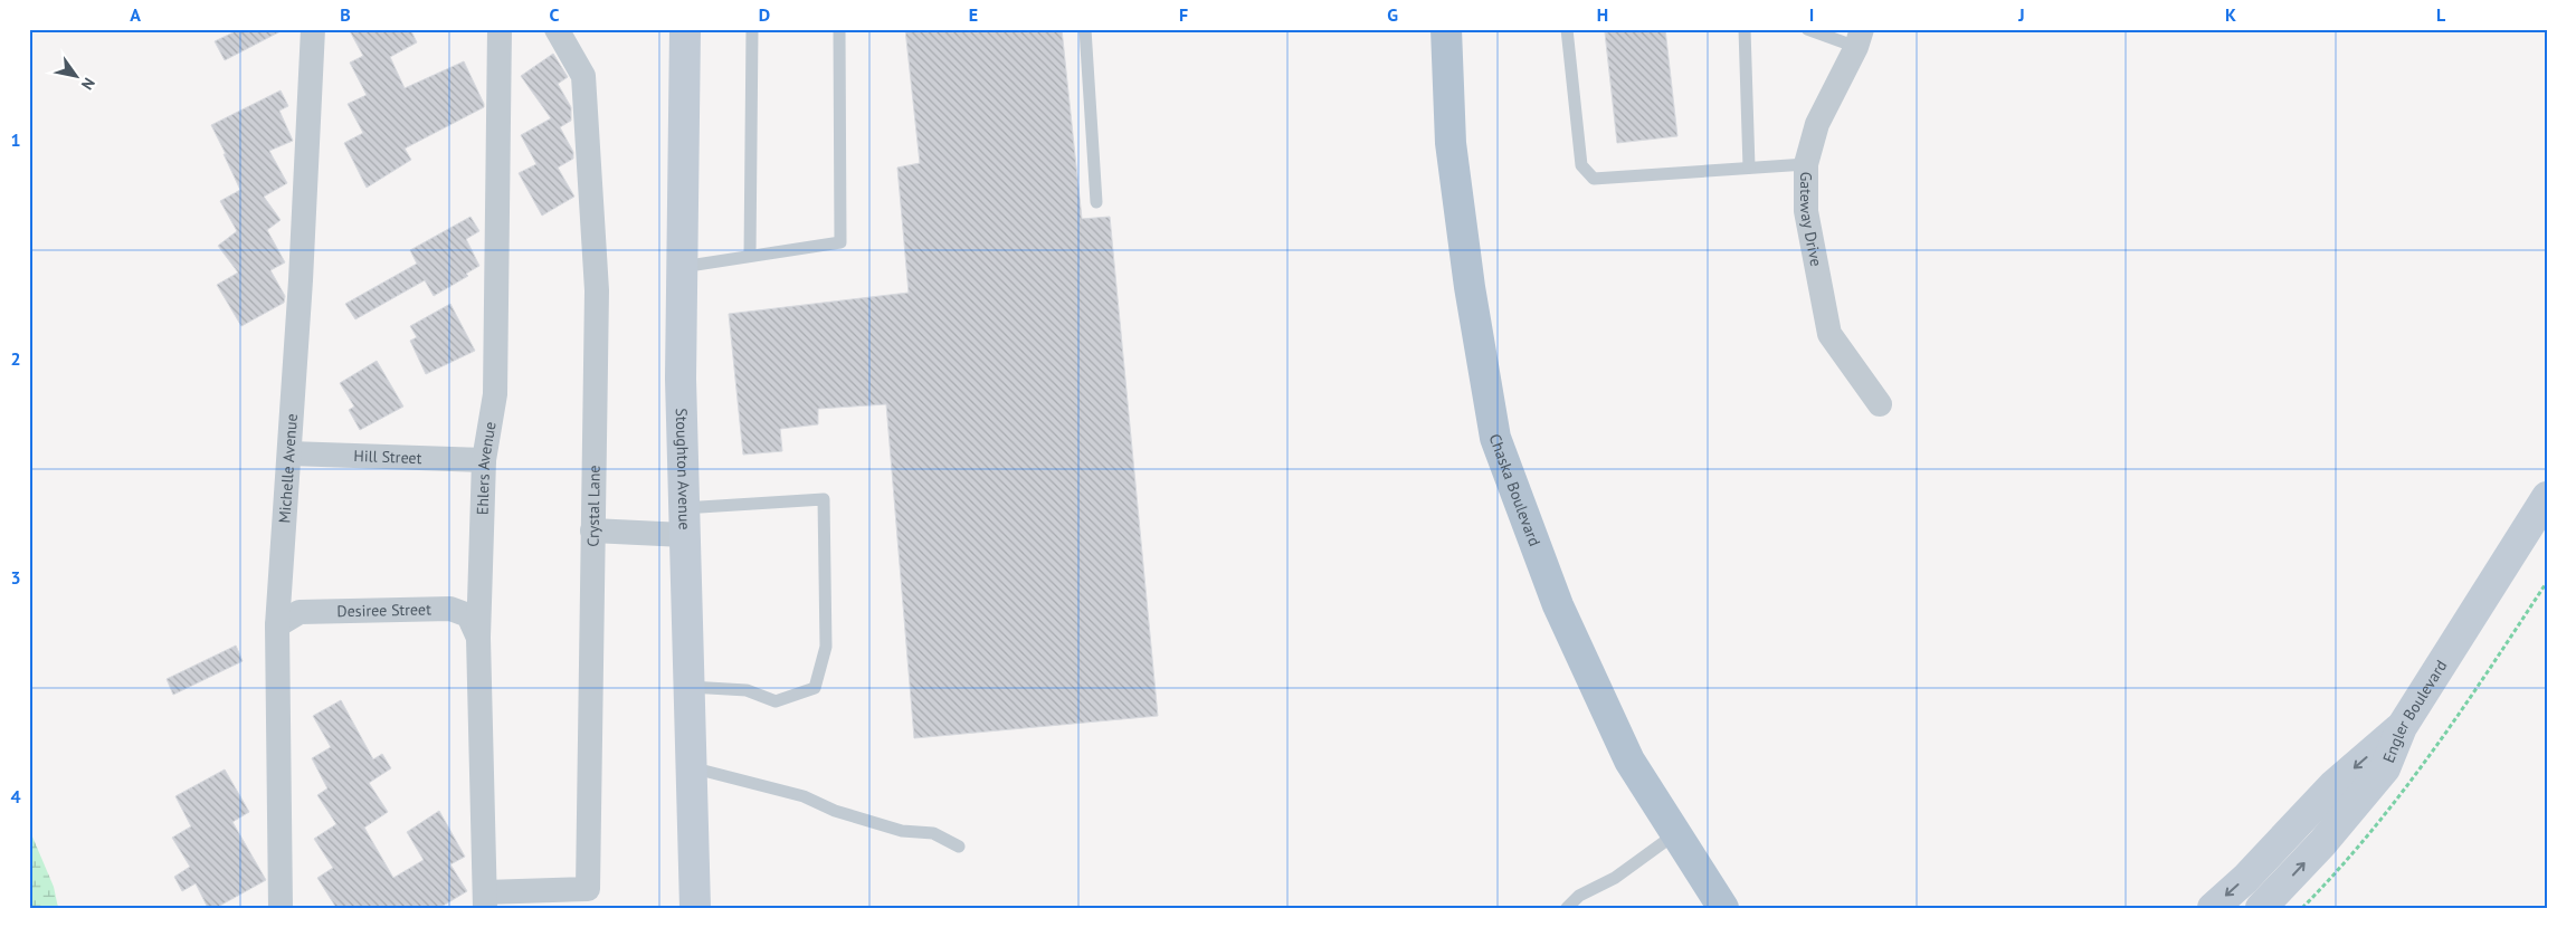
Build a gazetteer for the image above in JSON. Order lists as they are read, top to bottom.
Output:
{
  "streets": {
    "main road": ["Chaska Boulevard"],
    "street": [
      "Gateway Drive",
      "Hill Street",
      "Michelle Avenue",
      "Ehlers Avenue",
      "Stoughton Avenue",
      "Crystal Lane",
      "Desiree Street",
      "Engler Boulevard"
    ]
  },
  "crossings": [
    ["Hill Street", "Michelle Avenue"],
    ["Hill Street", "Ehlers Avenue"],
    ["Michelle Avenue", "Desiree Street"],
    ["Ehlers Avenue", "Crystal Lane"],
    ["Ehlers Avenue", "Desiree Street"]
  ],
  "north": "bottom right",
  "grid": {
    "columns": [
      "A",
      "B",
      "C",
      "D",
      "E",
      "F",
      "G",
      "H",
      "I",
      "J",
      "K",
      "L"
    ],
    "rows": [
      "1",
      "2",
      "3",
      "4"
    ]
  }
}
